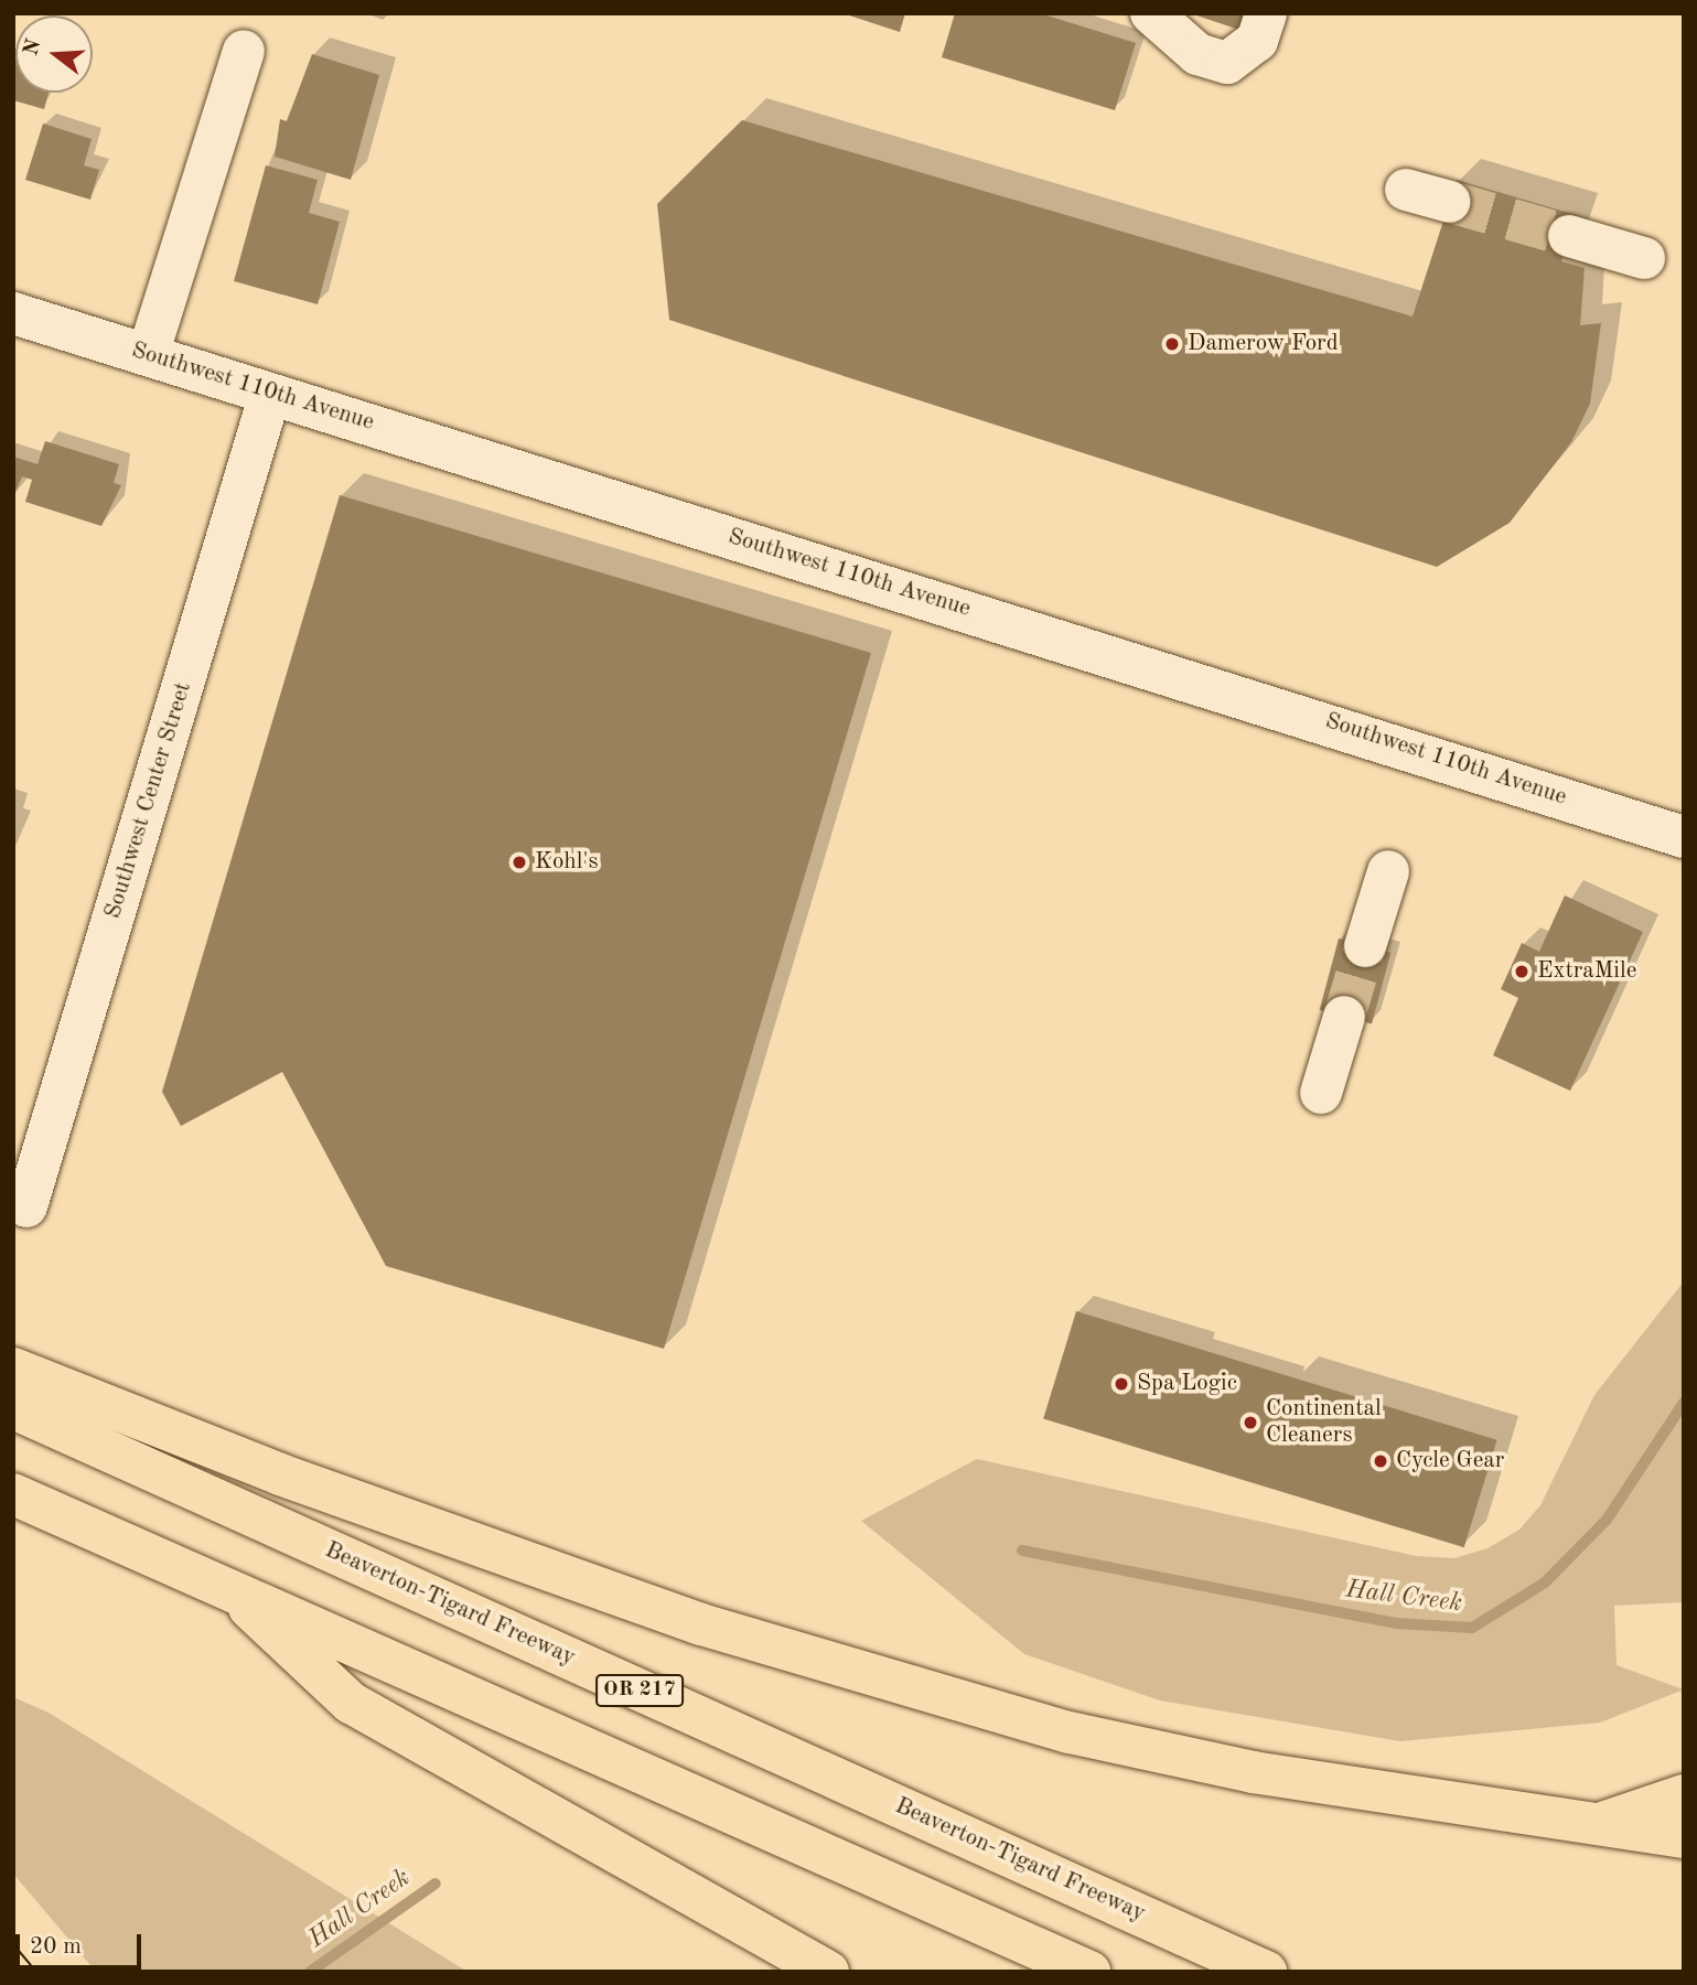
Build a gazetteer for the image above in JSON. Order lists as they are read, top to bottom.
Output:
{
  "streets": {
    "highway": ["Beaverton-Tigard Freeway", "OR 217"],
    "street": ["Southwest 110th Avenue", "Southwest Center Street"]
  },
  "crossings": [
    ["Southwest 110th Avenue", "Southwest Center Street"]
  ],
  "water": ["Hall Creek"],
  "places": [
    "Damerow Ford",
    "Kohl's",
    "ExtraMile",
    "Spa Logic",
    "Continental Cleaners",
    "Cycle Gear"
  ],
  "scale_bar": "20 m",
  "north": "left"
}
